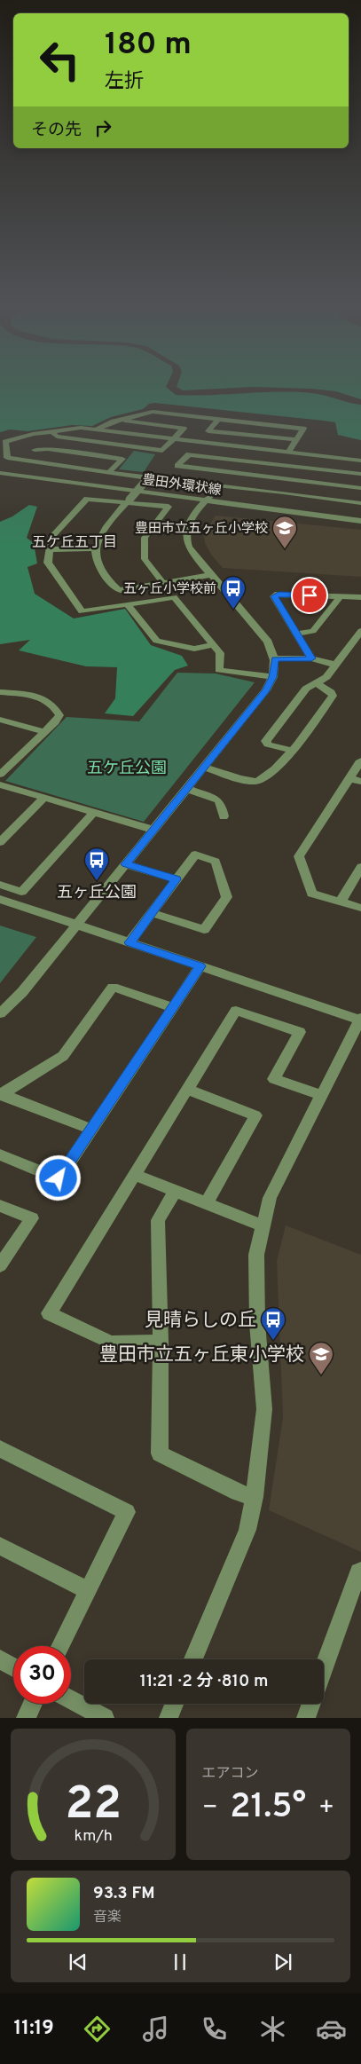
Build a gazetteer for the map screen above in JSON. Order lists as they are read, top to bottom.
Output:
{
  "streets": {
    "street": ["豊田外環状線"]
  },
  "districts": ["五ケ丘五丁目"],
  "parks": ["五ケ丘公園"],
  "places": {
    "school or university": ["豊田市立五ヶ丘小学校", "豊田市立五ヶ丘東小学校"],
    "bus stop": ["五ヶ丘小学校前", "五ヶ丘公園", "見晴らしの丘"]
  },
  "page": {
    "turn": ["180 m", "左折"],
    "then": "その先",
    "limit": "30",
    "trip": "11:21 · 2 分 · 810 m",
    "tile": "エアコン",
    "heat": ["−", "21.5°", "+"],
    "song": ["93.3 FM", "音楽"],
    "tabs": "11:19",
    "gauge": ["22", "km/h"]
  }
}
